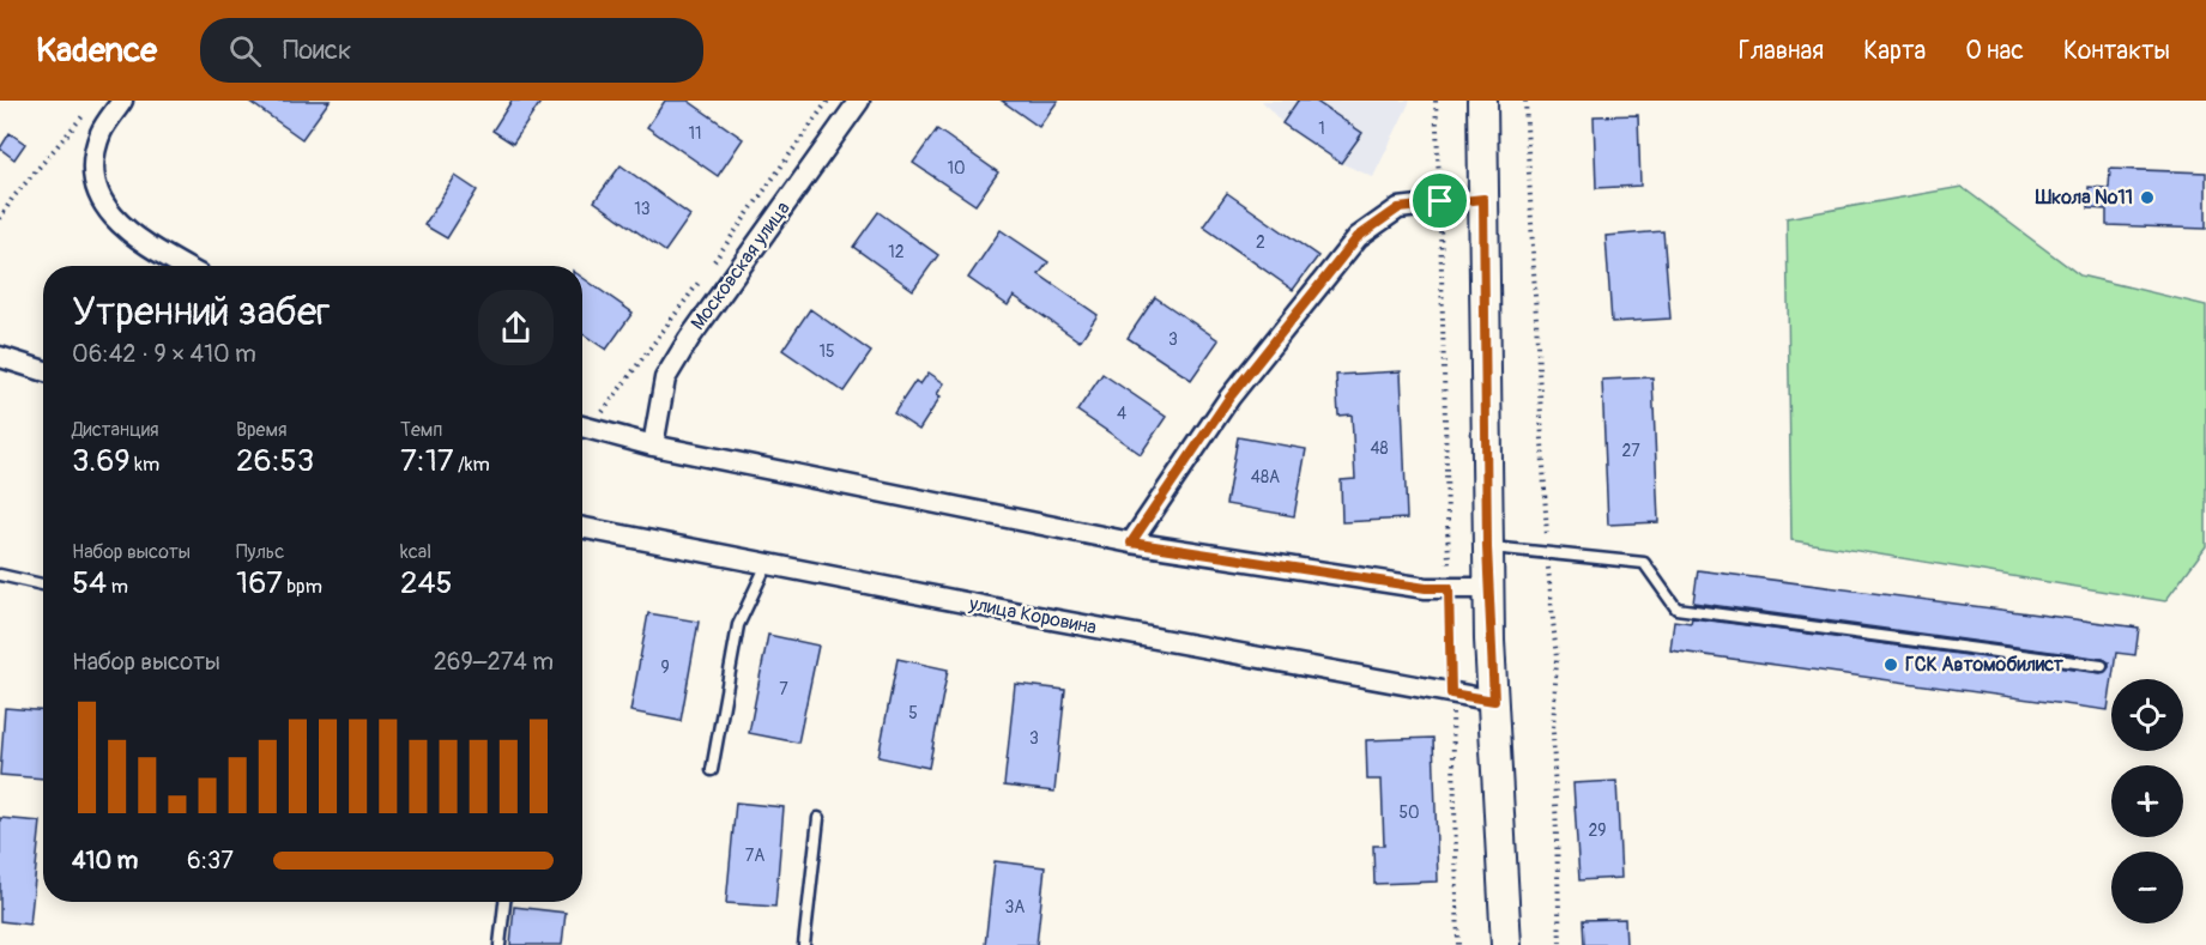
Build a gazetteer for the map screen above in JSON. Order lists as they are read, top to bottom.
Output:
{
  "streets": {
    "street": ["Московская улица", "улица Коровина"]
  },
  "places": ["Школа №11", "ГСК Автомобилист"],
  "house_numbers": [
    "1",
    "11",
    "10",
    "13",
    "2",
    "12",
    "3",
    "15",
    "4",
    "48",
    "27",
    "48А",
    "9",
    "7",
    "5",
    "3",
    "50",
    "29",
    "7А",
    "3А"
  ],
  "page": {
    "header": "Kadence",
    "search": "Поиск",
    "nav": [
      "Главная",
      "Карта",
      "О нас",
      "Контакты"
    ],
    "heading": ["Утренний забег", "06:42 · 9 × 410 m"],
    "stats": [
      ["Дистанция", "3.69 km"],
      ["Время", "26:53"],
      ["Темп", "7:17 /km"],
      ["Набор высоты", "54 m"],
      ["Пульс", "167 bpm"],
      ["kcal", "245"]
    ],
    "chart": ["Набор высоты", "269–274 m"],
    "map_buttons": ["+", "−"],
    "list": [
      {
        "name": "410 m",
        "note": "6:37"
      }
    ]
  }
}
